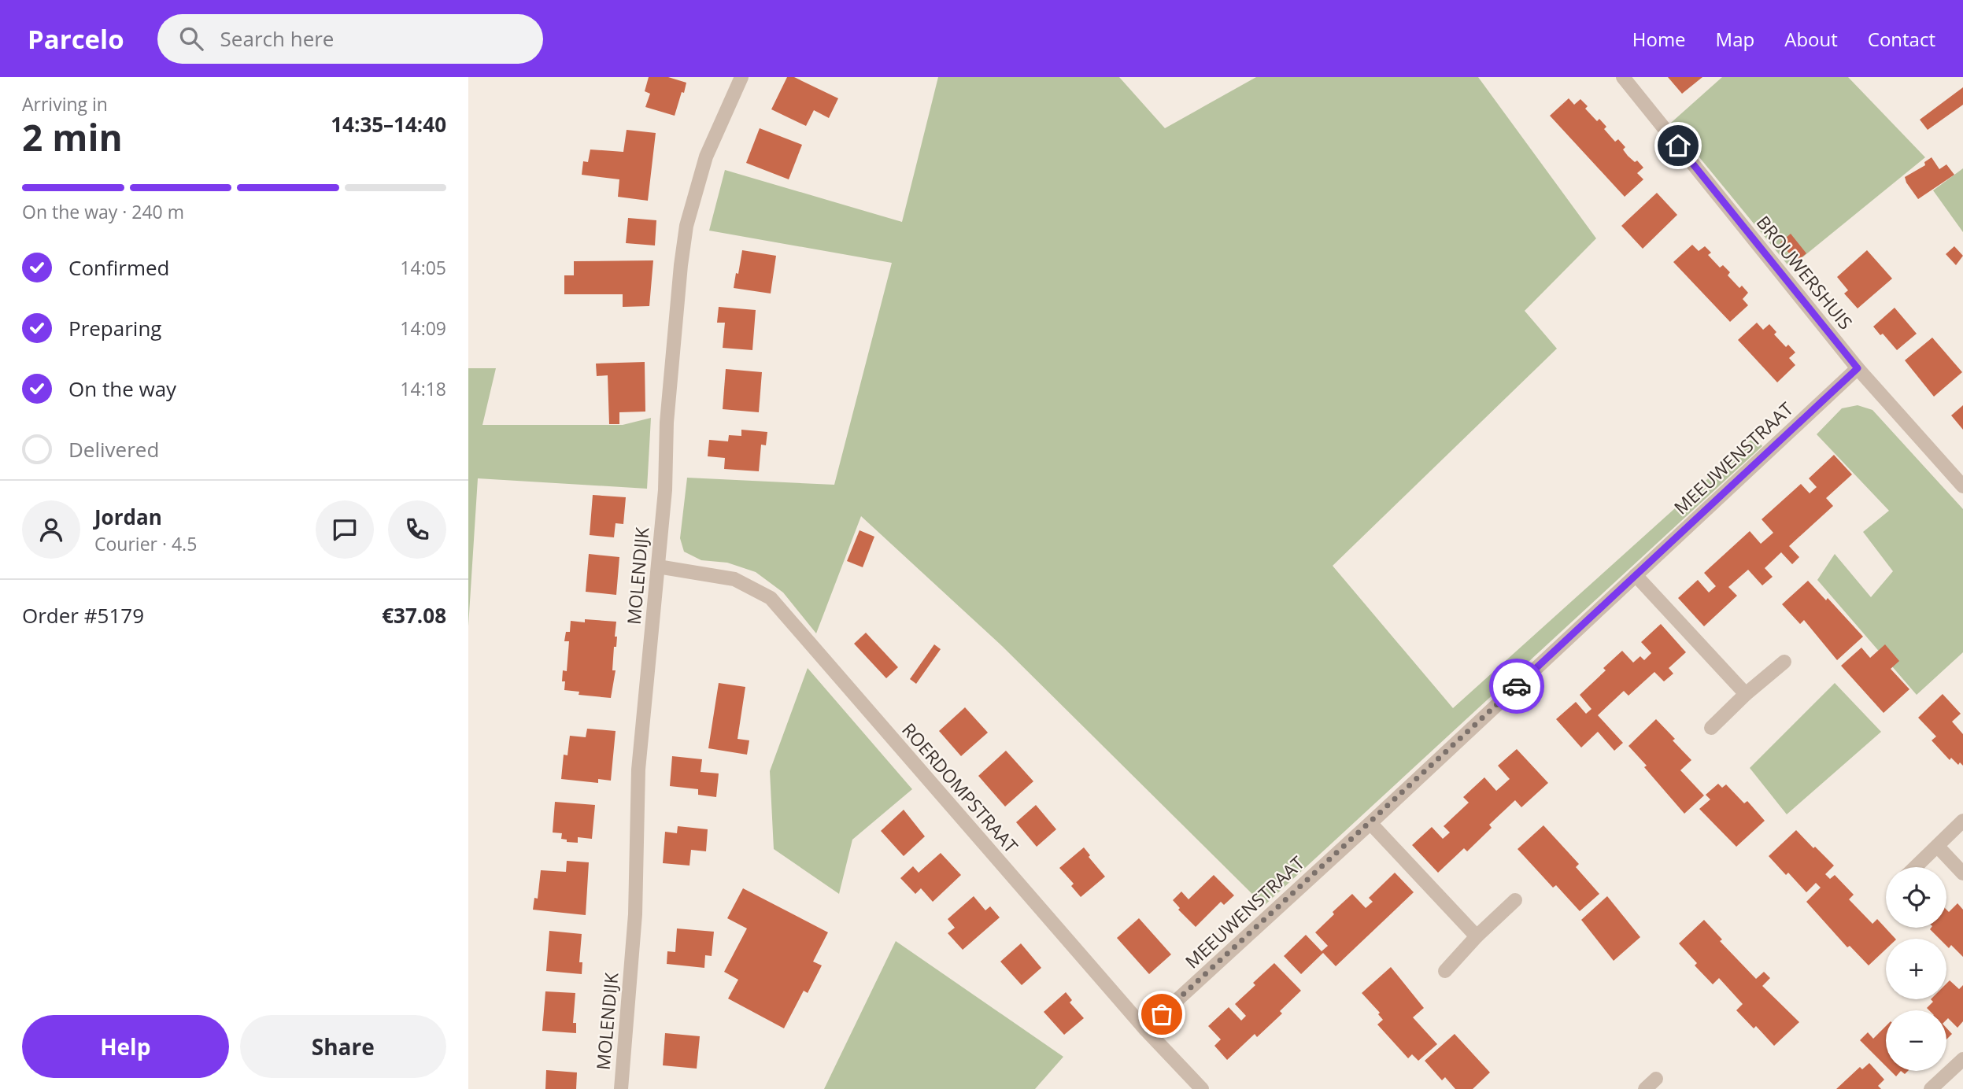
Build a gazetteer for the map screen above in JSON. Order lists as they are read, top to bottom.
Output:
{
  "streets": {
    "street": [
      "BROUWERSHUIS",
      "MEEUWENSTRAAT",
      "MOLENDIJK",
      "ROERDOMPSTRAAT"
    ]
  },
  "crossings": [
    ["BROUWERSHUIS", "MEEUWENSTRAAT"],
    ["MEEUWENSTRAAT", "ROERDOMPSTRAAT"],
    ["MOLENDIJK", "ROERDOMPSTRAAT"]
  ],
  "page": {
    "header": "Parcelo",
    "search": "Search here",
    "nav": [
      "Home",
      "Map",
      "About",
      "Contact"
    ],
    "heading": ["2 min", "Arriving in", "14:35–14:40"],
    "panel": [
      "Jordan",
      "Courier · 4.5",
      "Order #5179",
      "€37.08"
    ],
    "bar": "On the way · 240 m",
    "list": [
      ["Confirmed", "14:05"],
      ["Preparing", "14:09"],
      ["On the way", "14:18"],
      "Delivered"
    ],
    "map_buttons": ["+", "−"],
    "buttons": ["Help", "Share"]
  }
}
